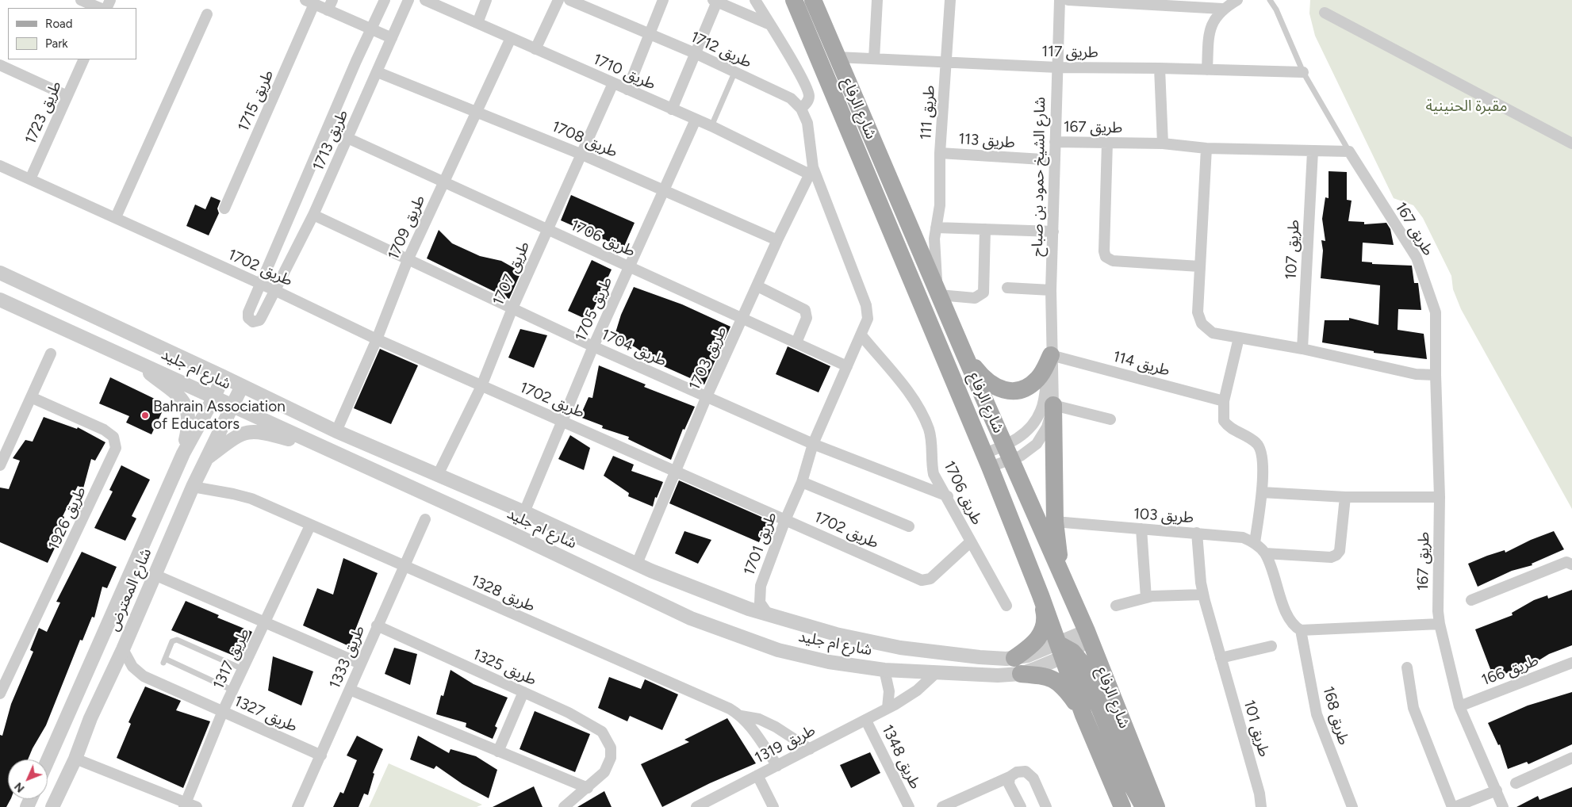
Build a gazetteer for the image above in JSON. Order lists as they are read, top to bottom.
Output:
{
  "streets": {
    "main road": ["شارع الرفاع"],
    "street": [
      "طريق 1712",
      "طريق 117",
      "طريق 1710",
      "طريق 1715",
      "طريق 1723",
      "طريق 111",
      "طريق 167",
      "طريق 1708",
      "طريق 1713",
      "طريق 113",
      "شارع الشيخ حمود بن صباح",
      "طريق 1709",
      "طريق 1706",
      "طريق 107",
      "طريق 1702",
      "طريق 1707",
      "طريق 1705",
      "طريق 1704",
      "طريق 1703",
      "طريق 114",
      "شارع ام جليد",
      "طريق 103",
      "طريق 1926",
      "طريق 1701",
      "شارع المعترض",
      "طريق 1328",
      "طريق 1333",
      "طريق 1317",
      "طريق 1325",
      "طريق 166",
      "طريق 1327",
      "طريق 168",
      "طريق 101",
      "طريق 1319",
      "طريق 1348"
    ]
  },
  "crossings": [
    ["طريق 117", "شارع الرفاع"],
    ["طريق 117", "طريق 111"],
    ["طريق 117", "شارع الشيخ حمود بن صباح"],
    ["طريق 1710", "طريق 1709"],
    ["طريق 1710", "طريق 1707"],
    ["طريق 1710", "طريق 1705"],
    ["طريق 1710", "طريق 1703"],
    ["طريق 1710", "طريق 1701"],
    ["شارع الرفاع", "طريق 111"],
    ["شارع الرفاع", "شارع الشيخ حمود بن صباح"],
    ["شارع الرفاع", "شارع ام جليد"],
    ["طريق 1723", "طريق 1702"],
    ["طريق 111", "طريق 113"],
    ["طريق 167", "شارع الشيخ حمود بن صباح"],
    ["طريق 167", "طريق 107"],
    ["طريق 167", "طريق 166"],
    ["طريق 1708", "طريق 1713"],
    ["طريق 1708", "طريق 1709"],
    ["طريق 1708", "طريق 1707"],
    ["طريق 1708", "طريق 1705"],
    ["طريق 1708", "طريق 1703"],
    ["طريق 1713", "طريق 1706"],
    ["طريق 1713", "طريق 1702"],
    ["طريق 1713", "طريق 1704"],
    ["طريق 113", "شارع الشيخ حمود بن صباح"],
    ["شارع الشيخ حمود بن صباح", "طريق 114"],
    ["طريق 1709", "طريق 1706"],
    ["طريق 1709", "طريق 1702"],
    ["طريق 1709", "طريق 1704"],
    ["طريق 1709", "شارع ام جليد"],
    ["طريق 1706", "طريق 1702"],
    ["طريق 1706", "طريق 1707"],
    ["طريق 1706", "طريق 1705"],
    ["طريق 1706", "طريق 1704"],
    ["طريق 1706", "طريق 1703"],
    ["طريق 1706", "طريق 1701"],
    ["طريق 1702", "طريق 1707"],
    ["طريق 1702", "طريق 1705"],
    ["طريق 1702", "طريق 1703"],
    ["طريق 1702", "طريق 1701"],
    ["طريق 1707", "طريق 1704"],
    ["طريق 1707", "شارع ام جليد"],
    ["طريق 1705", "طريق 1704"],
    ["طريق 1705", "شارع ام جليد"],
    ["طريق 1704", "طريق 1703"],
    ["طريق 1704", "طريق 1701"],
    ["طريق 1703", "شارع ام جليد"],
    ["طريق 1703", "طريق 1701"],
    ["شارع ام جليد", "طريق 1701"],
    ["شارع ام جليد", "شارع المعترض"],
    ["شارع ام جليد", "طريق 1319"],
    ["طريق 103", "طريق 101"],
    ["شارع المعترض", "طريق 1328"],
    ["شارع المعترض", "طريق 1327"],
    ["طريق 1328", "طريق 1333"],
    ["طريق 1328", "طريق 1317"],
    ["طريق 1328", "طريق 1319"],
    ["طريق 1333", "طريق 1325"],
    ["طريق 1333", "طريق 1327"],
    ["طريق 1317", "طريق 1327"],
    ["طريق 1319", "طريق 1348"]
  ],
  "parks": ["مقبرة الحنينية"],
  "places": ["Bahrain Association of Educators"],
  "legend": ["Road", "Park"],
  "north": "bottom left"
}
